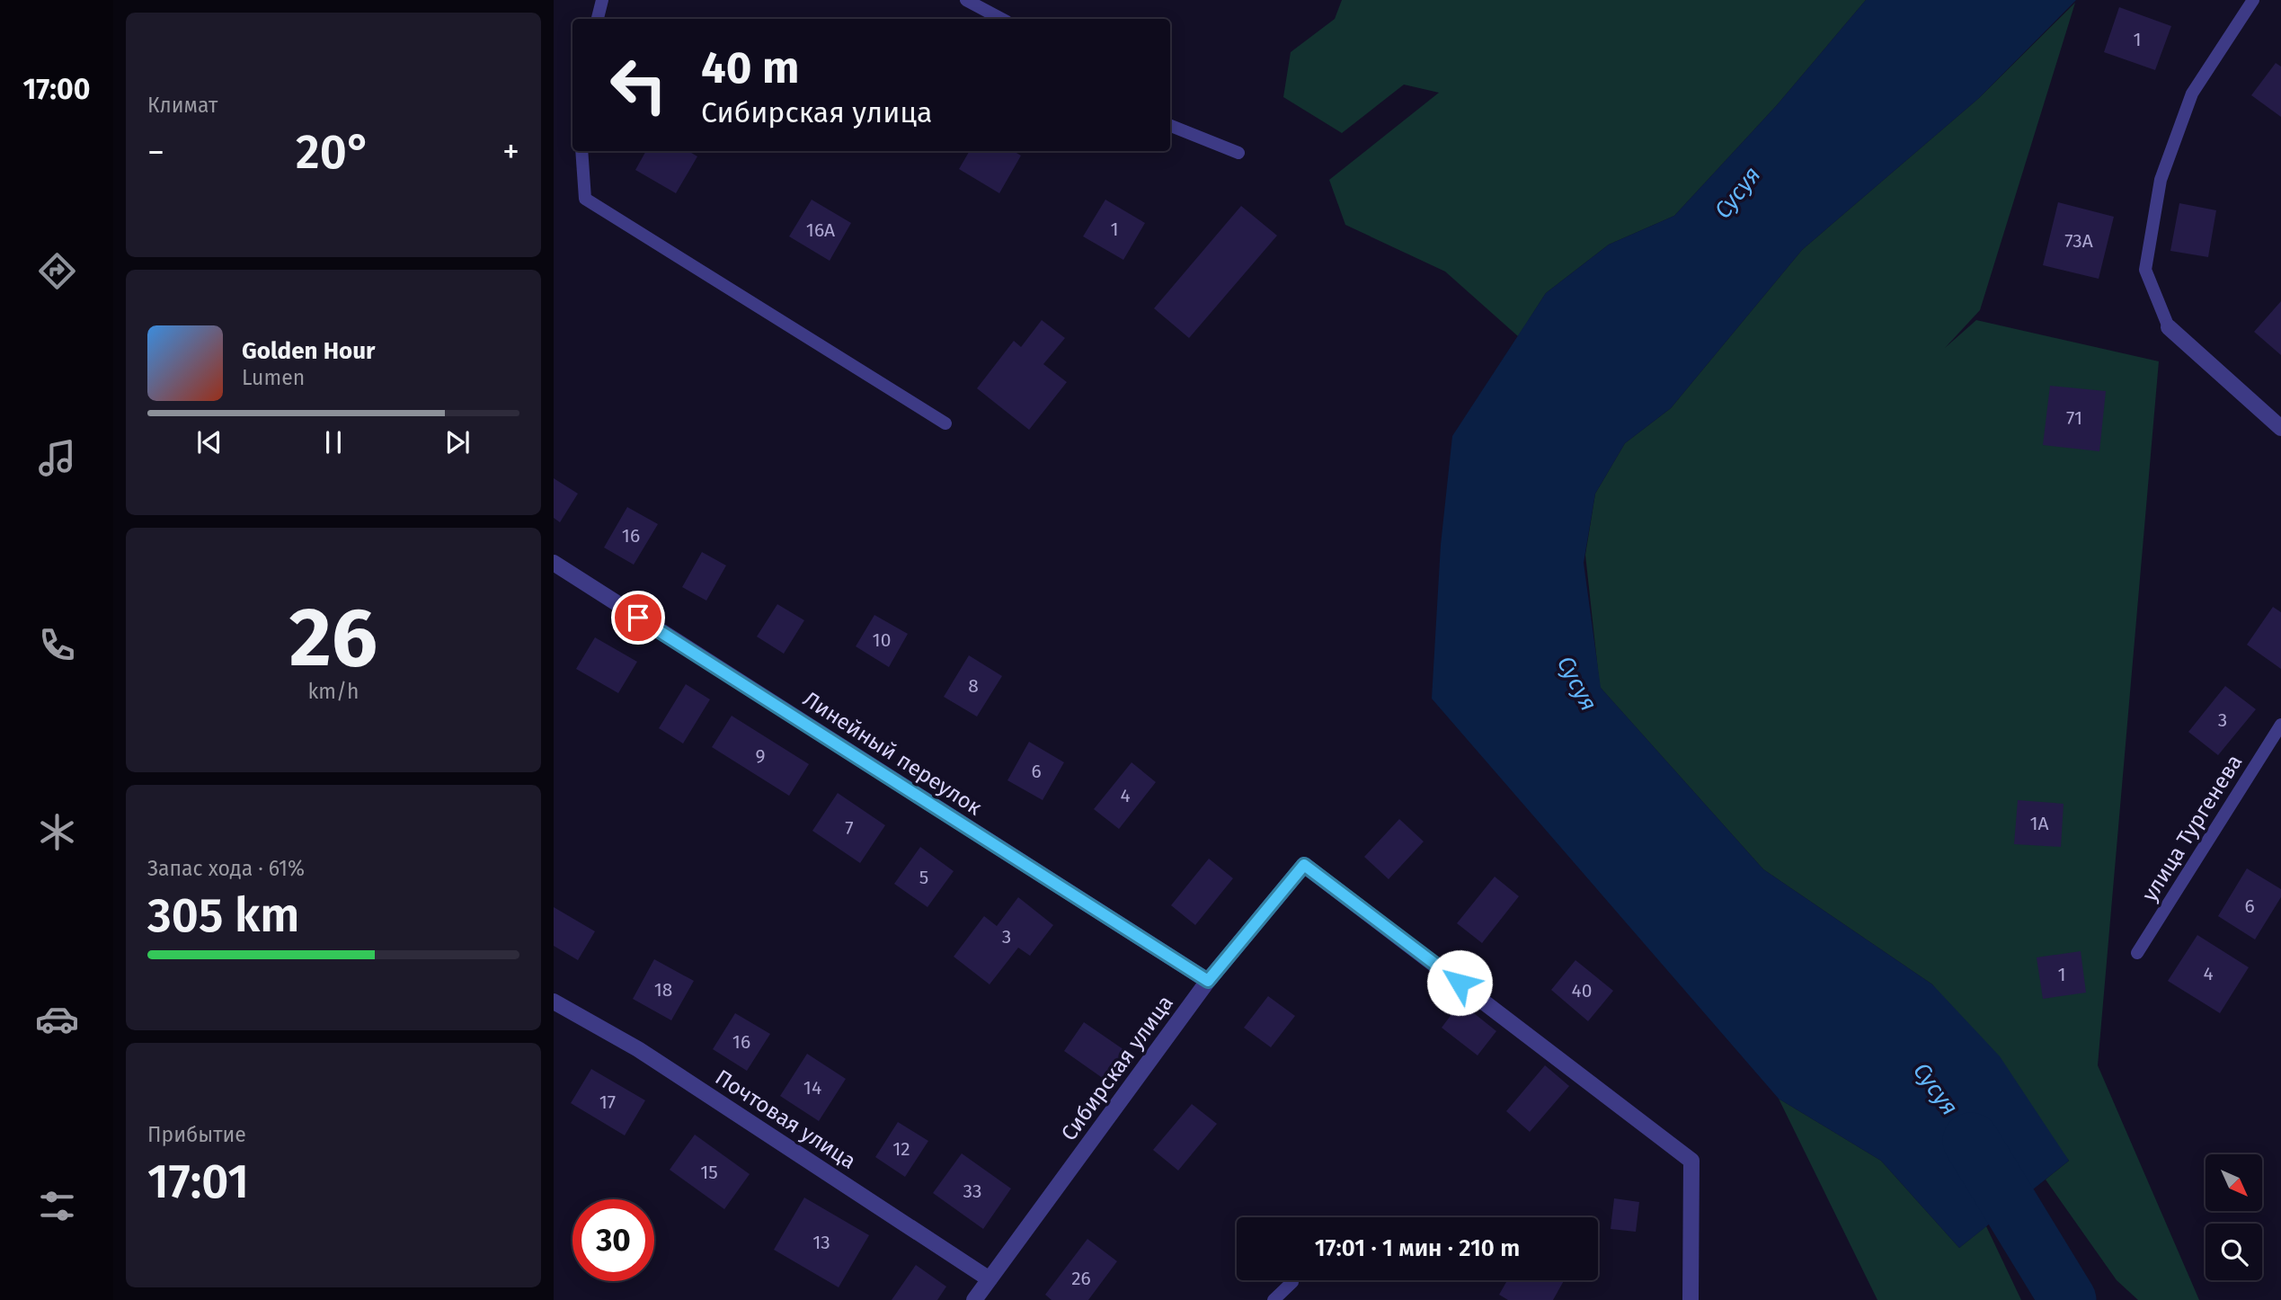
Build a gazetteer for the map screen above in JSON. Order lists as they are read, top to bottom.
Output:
{
  "streets": {
    "street": ["Линейный переулок", "Сибирская улица", "Почтовая улица"],
    "lane": ["улица Тургенева"]
  },
  "crossings": [
    ["Линейный переулок", "Сибирская улица"],
    ["Сибирская улица", "Почтовая улица"]
  ],
  "water": ["Сусуя"],
  "house_numbers": [
    "1",
    "1",
    "16А",
    "73А",
    "71",
    "16",
    "10",
    "8",
    "3",
    "9",
    "6",
    "4",
    "1А",
    "7",
    "5",
    "6",
    "3",
    "4",
    "1",
    "18",
    "40",
    "16",
    "14",
    "17",
    "12",
    "15",
    "33",
    "13",
    "26"
  ],
  "north": "bottom right",
  "page": {
    "tabs": "17:00",
    "tile": [
      "Климат",
      ["26", "km/h"],
      ["Запас хода · 61%", "305 km"],
      ["Прибытие", "17:01"]
    ],
    "turn": ["40 m", "Сибирская улица"],
    "heat": ["−", "20°", "+"],
    "song": ["Golden Hour", "Lumen"],
    "limit": "30",
    "trip": "17:01 · 1 мин · 210 m"
  }
}
